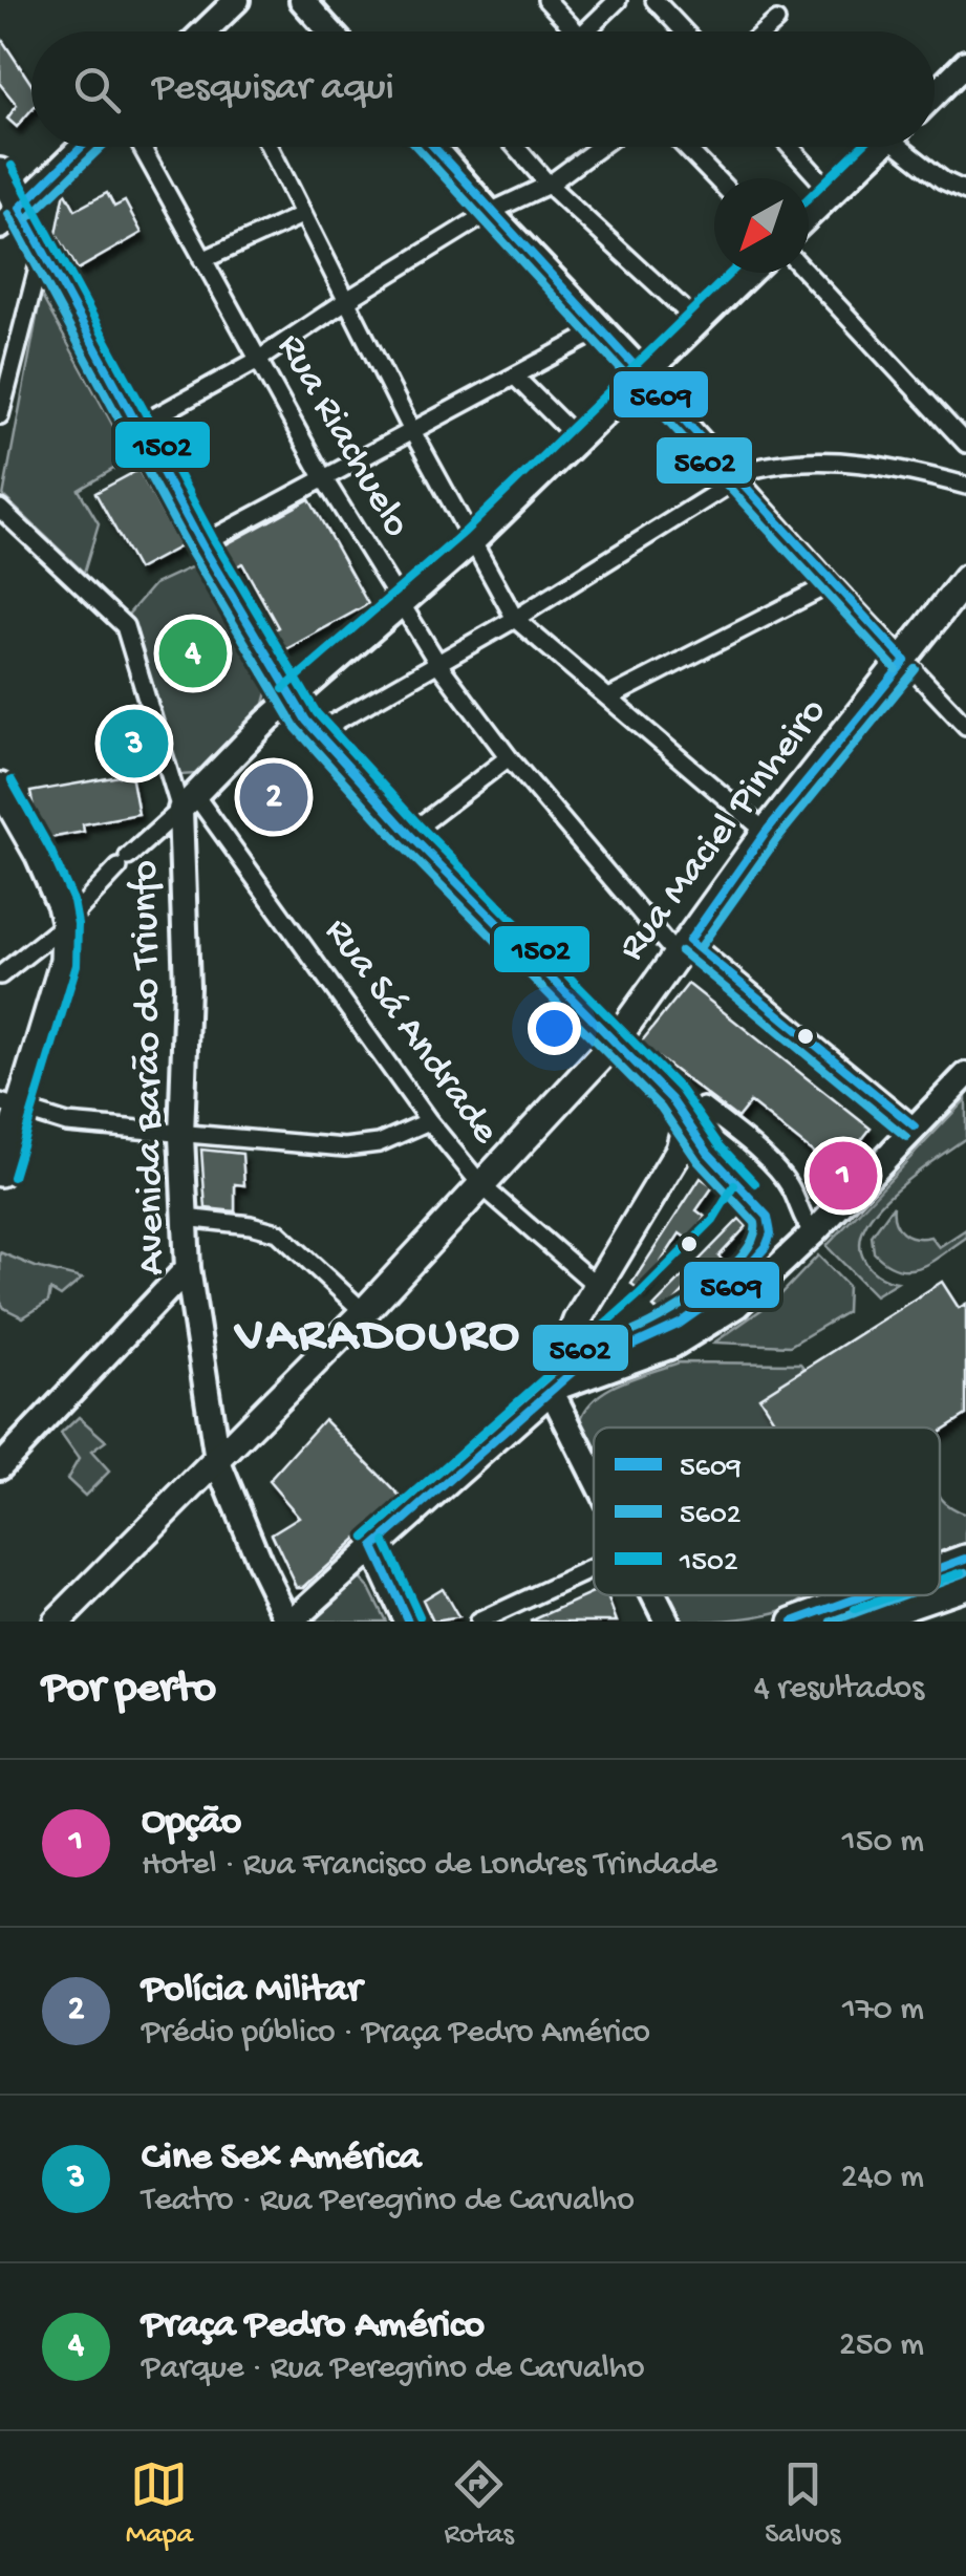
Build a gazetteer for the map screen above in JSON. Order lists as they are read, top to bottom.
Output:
{
  "streets": {
    "main road": ["Rua Maciel Pinheiro", "Avenida Barão do Triunfo"],
    "street": ["Rua Riachuelo", "Rua Sá Andrade"]
  },
  "crossings": [
    ["Rua Riachuelo", "Rua Maciel Pinheiro"],
    ["Rua Maciel Pinheiro", "Rua Sá Andrade"],
    ["Rua Maciel Pinheiro", "Avenida Barão do Triunfo"],
    ["Rua Sá Andrade", "Avenida Barão do Triunfo"]
  ],
  "districts": ["VARADOURO"],
  "lines": ["transit line 5609", "transit line 5602", "transit line 1502"],
  "legend": ["5609", "5602", "1502"],
  "north": "bottom left",
  "page": {
    "search": "Pesquisar aqui",
    "pins": [
      "4",
      "3",
      "2",
      "1"
    ],
    "heading": ["Por perto", "4 resultados"],
    "list": [
      {
        "mark": "1",
        "name": "Opção",
        "note": "Hotel · Rua Francisco de Londres Trindade",
        "value": "150 m"
      },
      {
        "mark": "2",
        "name": "Polícia Militar",
        "note": "Prédio público · Praça Pedro Américo",
        "value": "170 m"
      },
      {
        "mark": "3",
        "name": "Cine Sex América",
        "note": "Teatro · Rua Peregrino de Carvalho",
        "value": "240 m"
      },
      {
        "mark": "4",
        "name": "Praça Pedro Américo",
        "note": "Parque · Rua Peregrino de Carvalho",
        "value": "250 m"
      }
    ],
    "nav": ["Mapa", "Rotas", "Salvos"]
  }
}
